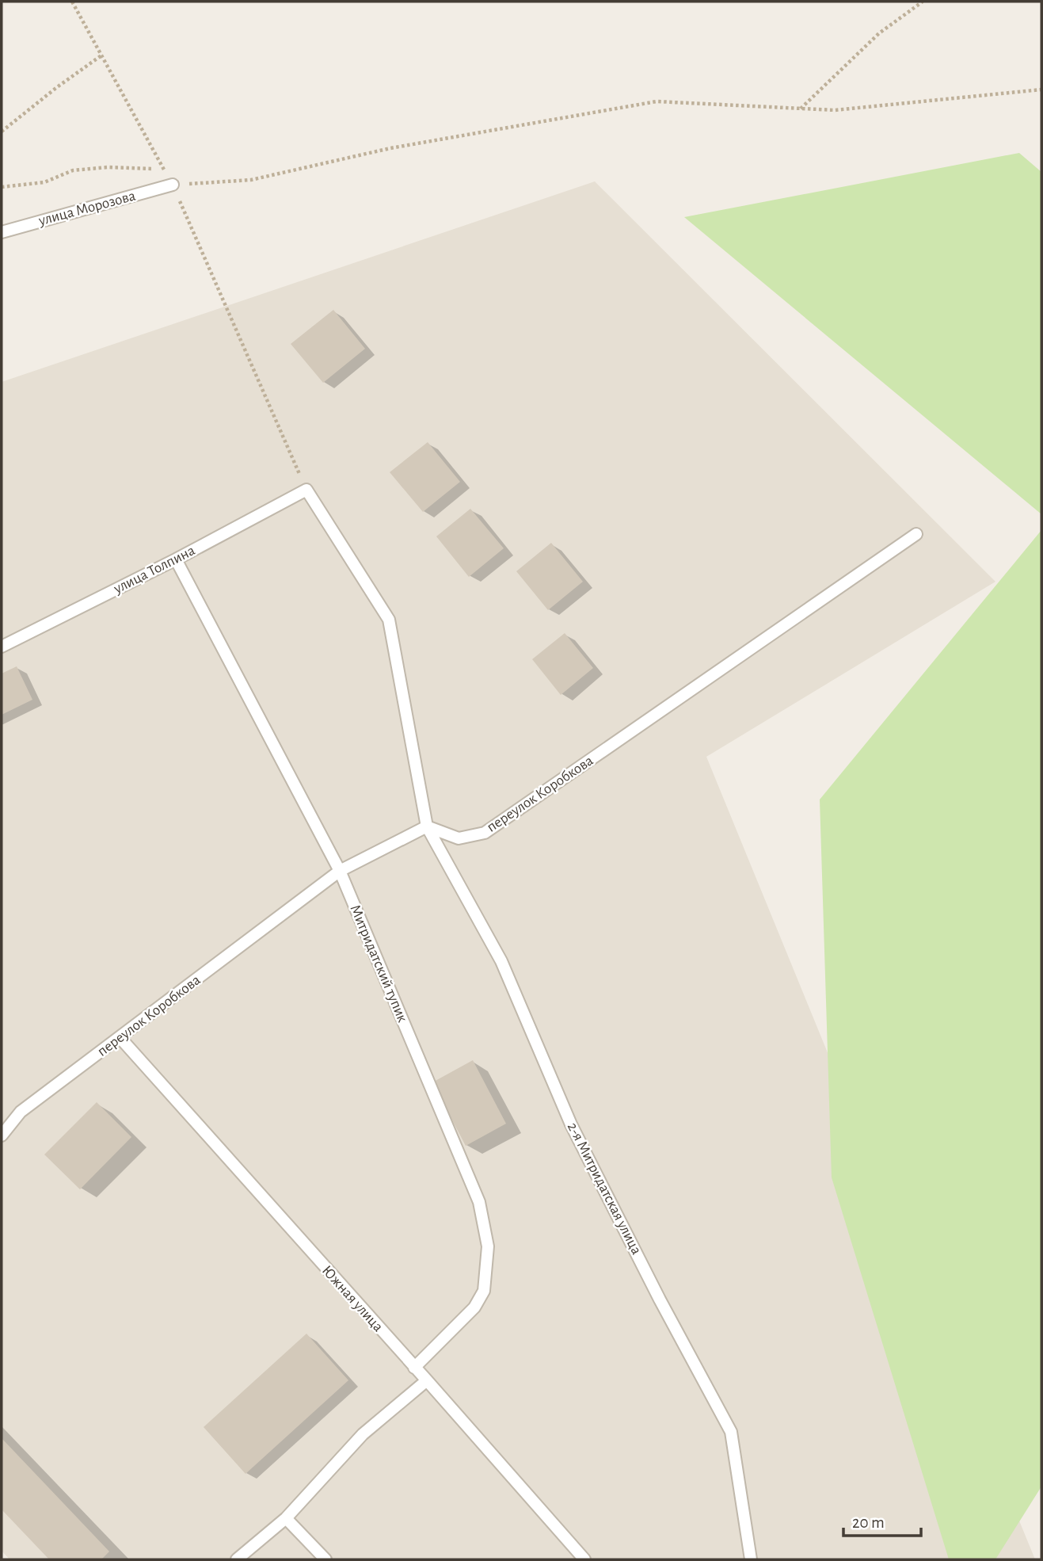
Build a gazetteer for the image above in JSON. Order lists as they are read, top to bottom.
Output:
{
  "streets": {
    "lane": [
      "улица Морозова",
      "улица Толпина",
      "переулок Коробкова",
      "Митридатский тупик",
      "2-я Митридатская улица",
      "Южная улица"
    ]
  },
  "crossings": [
    ["улица Толпина", "Митридатский тупик"],
    ["улица Толпина", "2-я Митридатская улица"],
    ["переулок Коробкова", "Митридатский тупик"],
    ["переулок Коробкова", "2-я Митридатская улица"],
    ["переулок Коробкова", "Южная улица"],
    ["Митридатский тупик", "Южная улица"]
  ],
  "scale_bar": "20 m"
}
